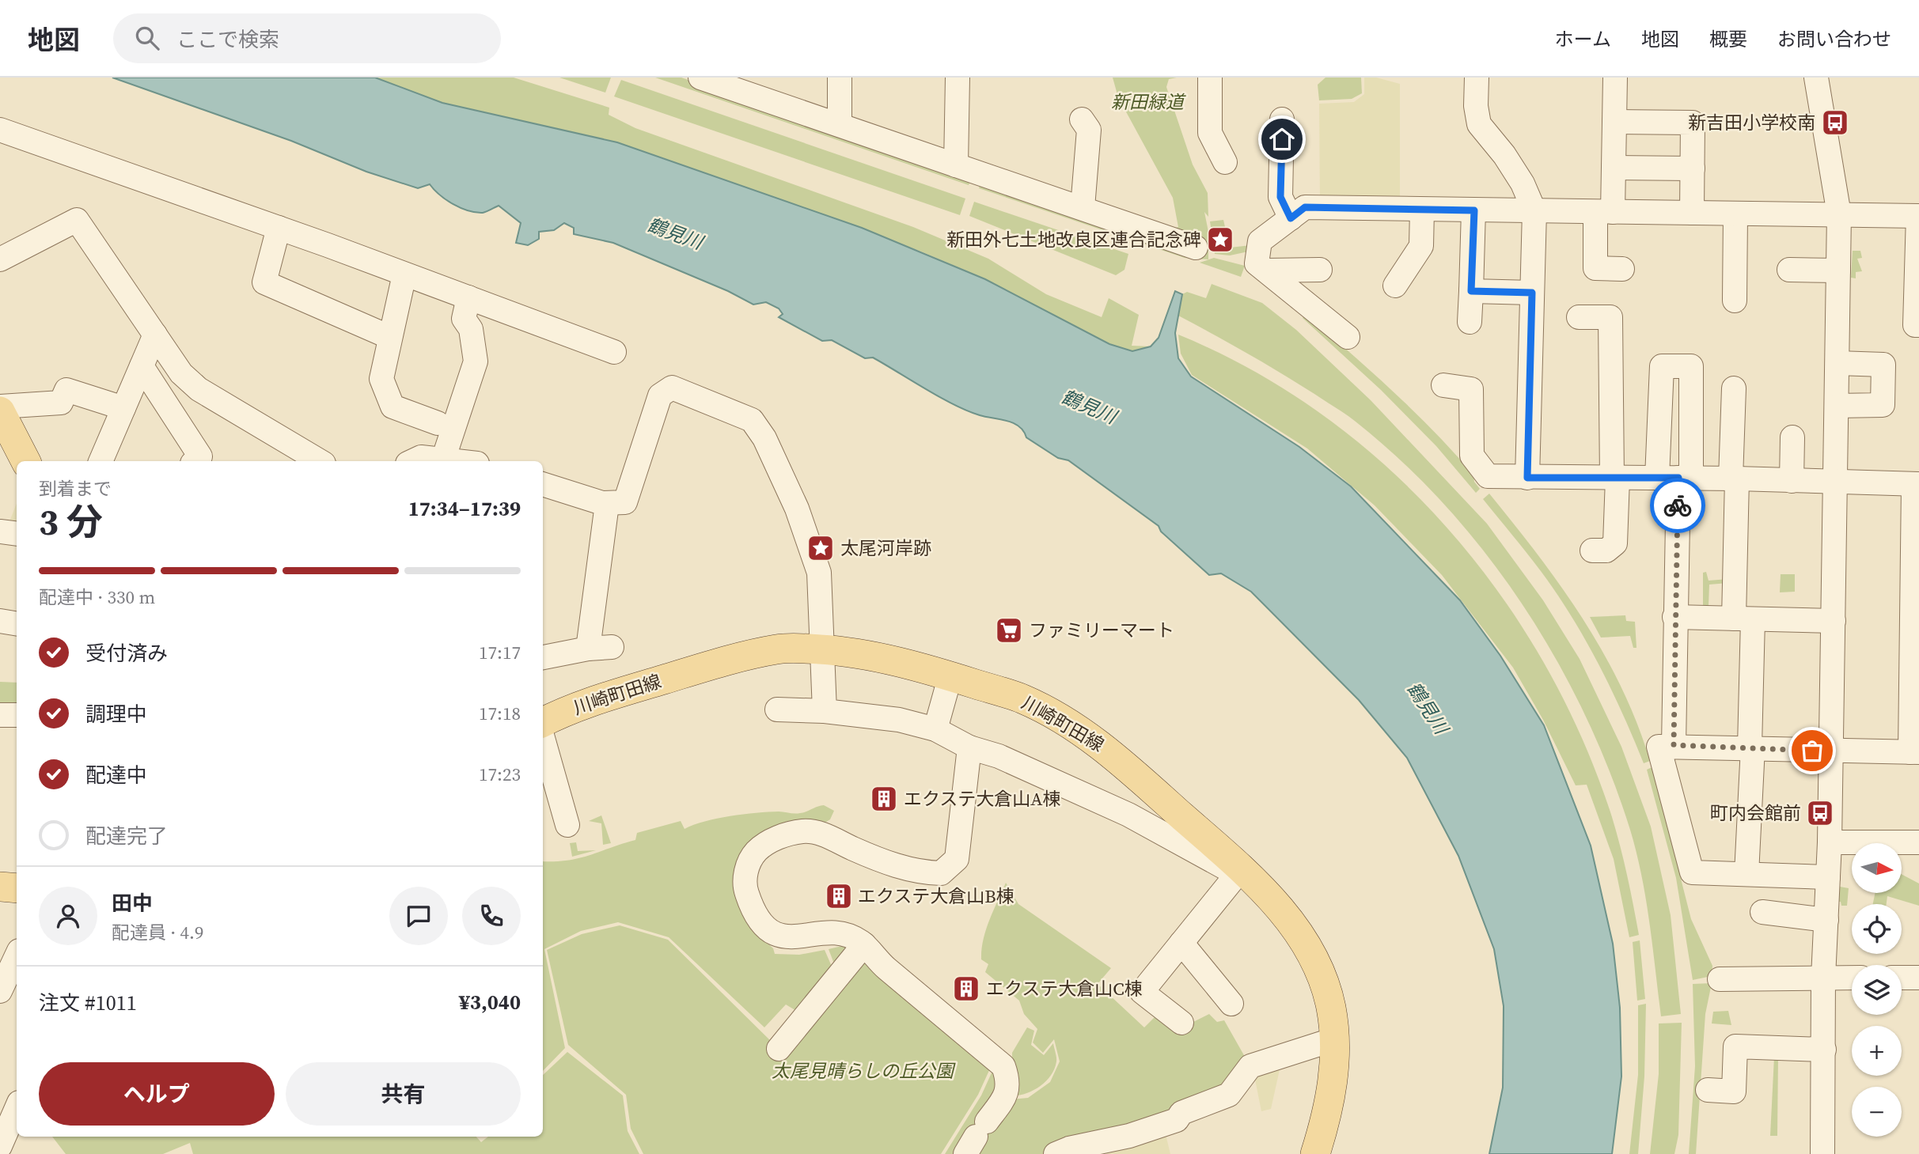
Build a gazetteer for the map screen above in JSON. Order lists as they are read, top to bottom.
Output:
{
  "streets": {
    "main road": ["川崎町田線"]
  },
  "water": ["鶴見川"],
  "parks": ["新田緑道", "太尾見晴らしの丘公園"],
  "places": {
    "bus stop": ["新吉田小学校南", "町内会館前"],
    "place": ["新田外七土地改良区連合記念碑", "太尾河岸跡"],
    "supermarket": ["ファミリーマート"],
    "building": ["エクステ大倉山A棟", "エクステ大倉山B棟", "エクステ大倉山C棟"]
  },
  "north": "right",
  "page": {
    "header": "地図",
    "search": "ここで検索",
    "nav": [
      "ホーム",
      "地図",
      "概要",
      "お問い合わせ"
    ],
    "heading": ["3 分", "到着まで", "17:34–17:39"],
    "panel": [
      "田中",
      "配達員 · 4.9",
      "注文 #1011",
      "¥3,040"
    ],
    "bar": "配達中 · 330 m",
    "list": [
      ["受付済み", "17:17"],
      ["調理中", "17:18"],
      ["配達中", "17:23"],
      "配達完了"
    ],
    "map_buttons": ["+", "−"],
    "buttons": ["ヘルプ", "共有"]
  }
}
